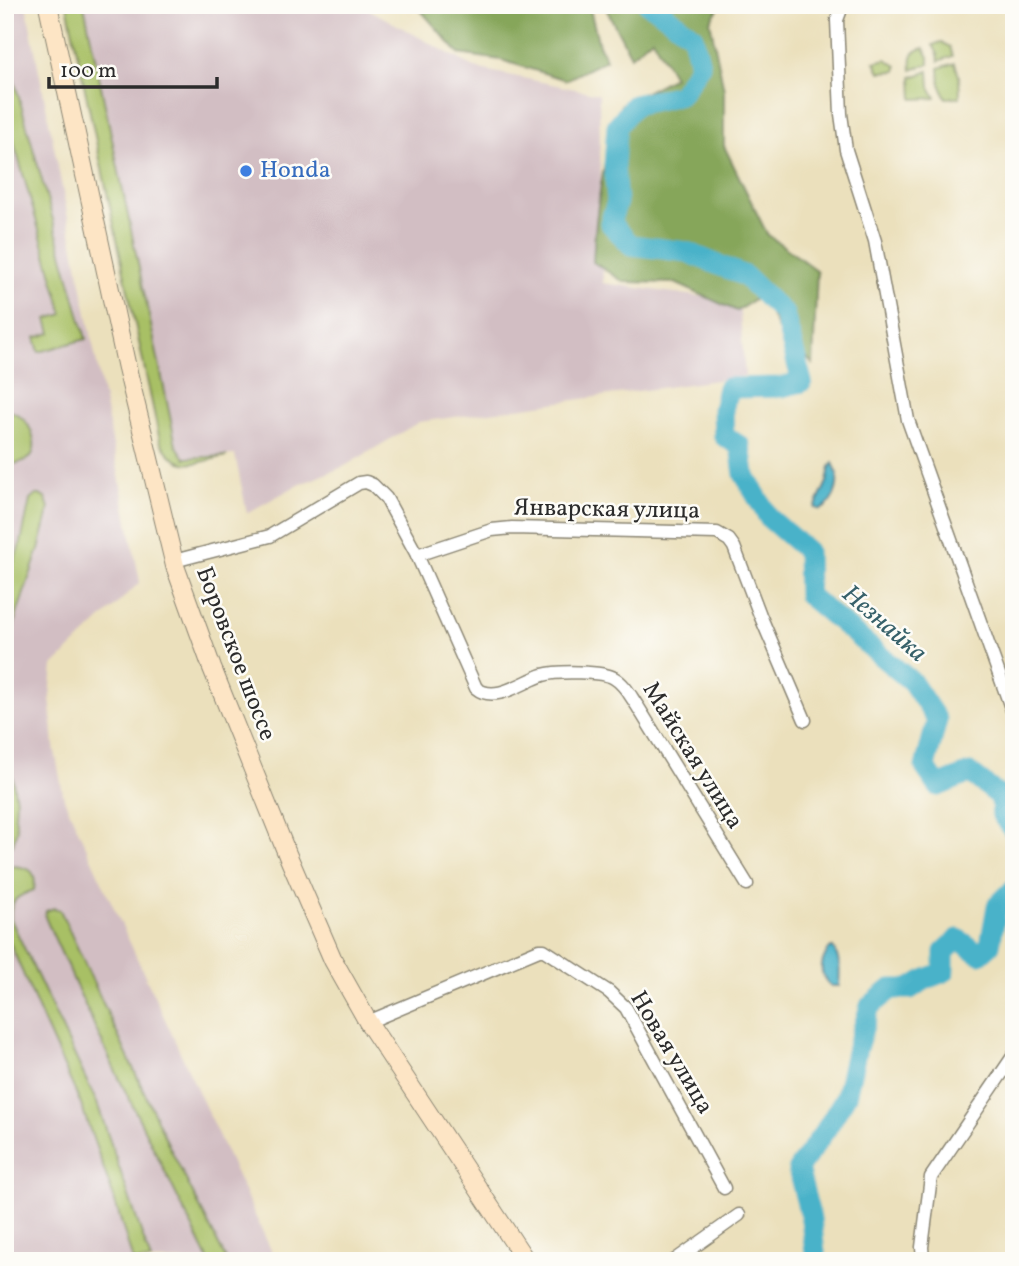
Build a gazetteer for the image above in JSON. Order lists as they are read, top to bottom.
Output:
{
  "streets": {
    "main road": ["Боровское шоссе"],
    "street": ["Январская улица", "Майская улица", "Новая улица"]
  },
  "crossings": [
    ["Январская улица", "Майская улица"],
    ["Боровское шоссе", "Майская улица"],
    ["Боровское шоссе", "Новая улица"]
  ],
  "water": ["Незнайка"],
  "places": ["Honda"],
  "scale_bar": "100 m"
}
